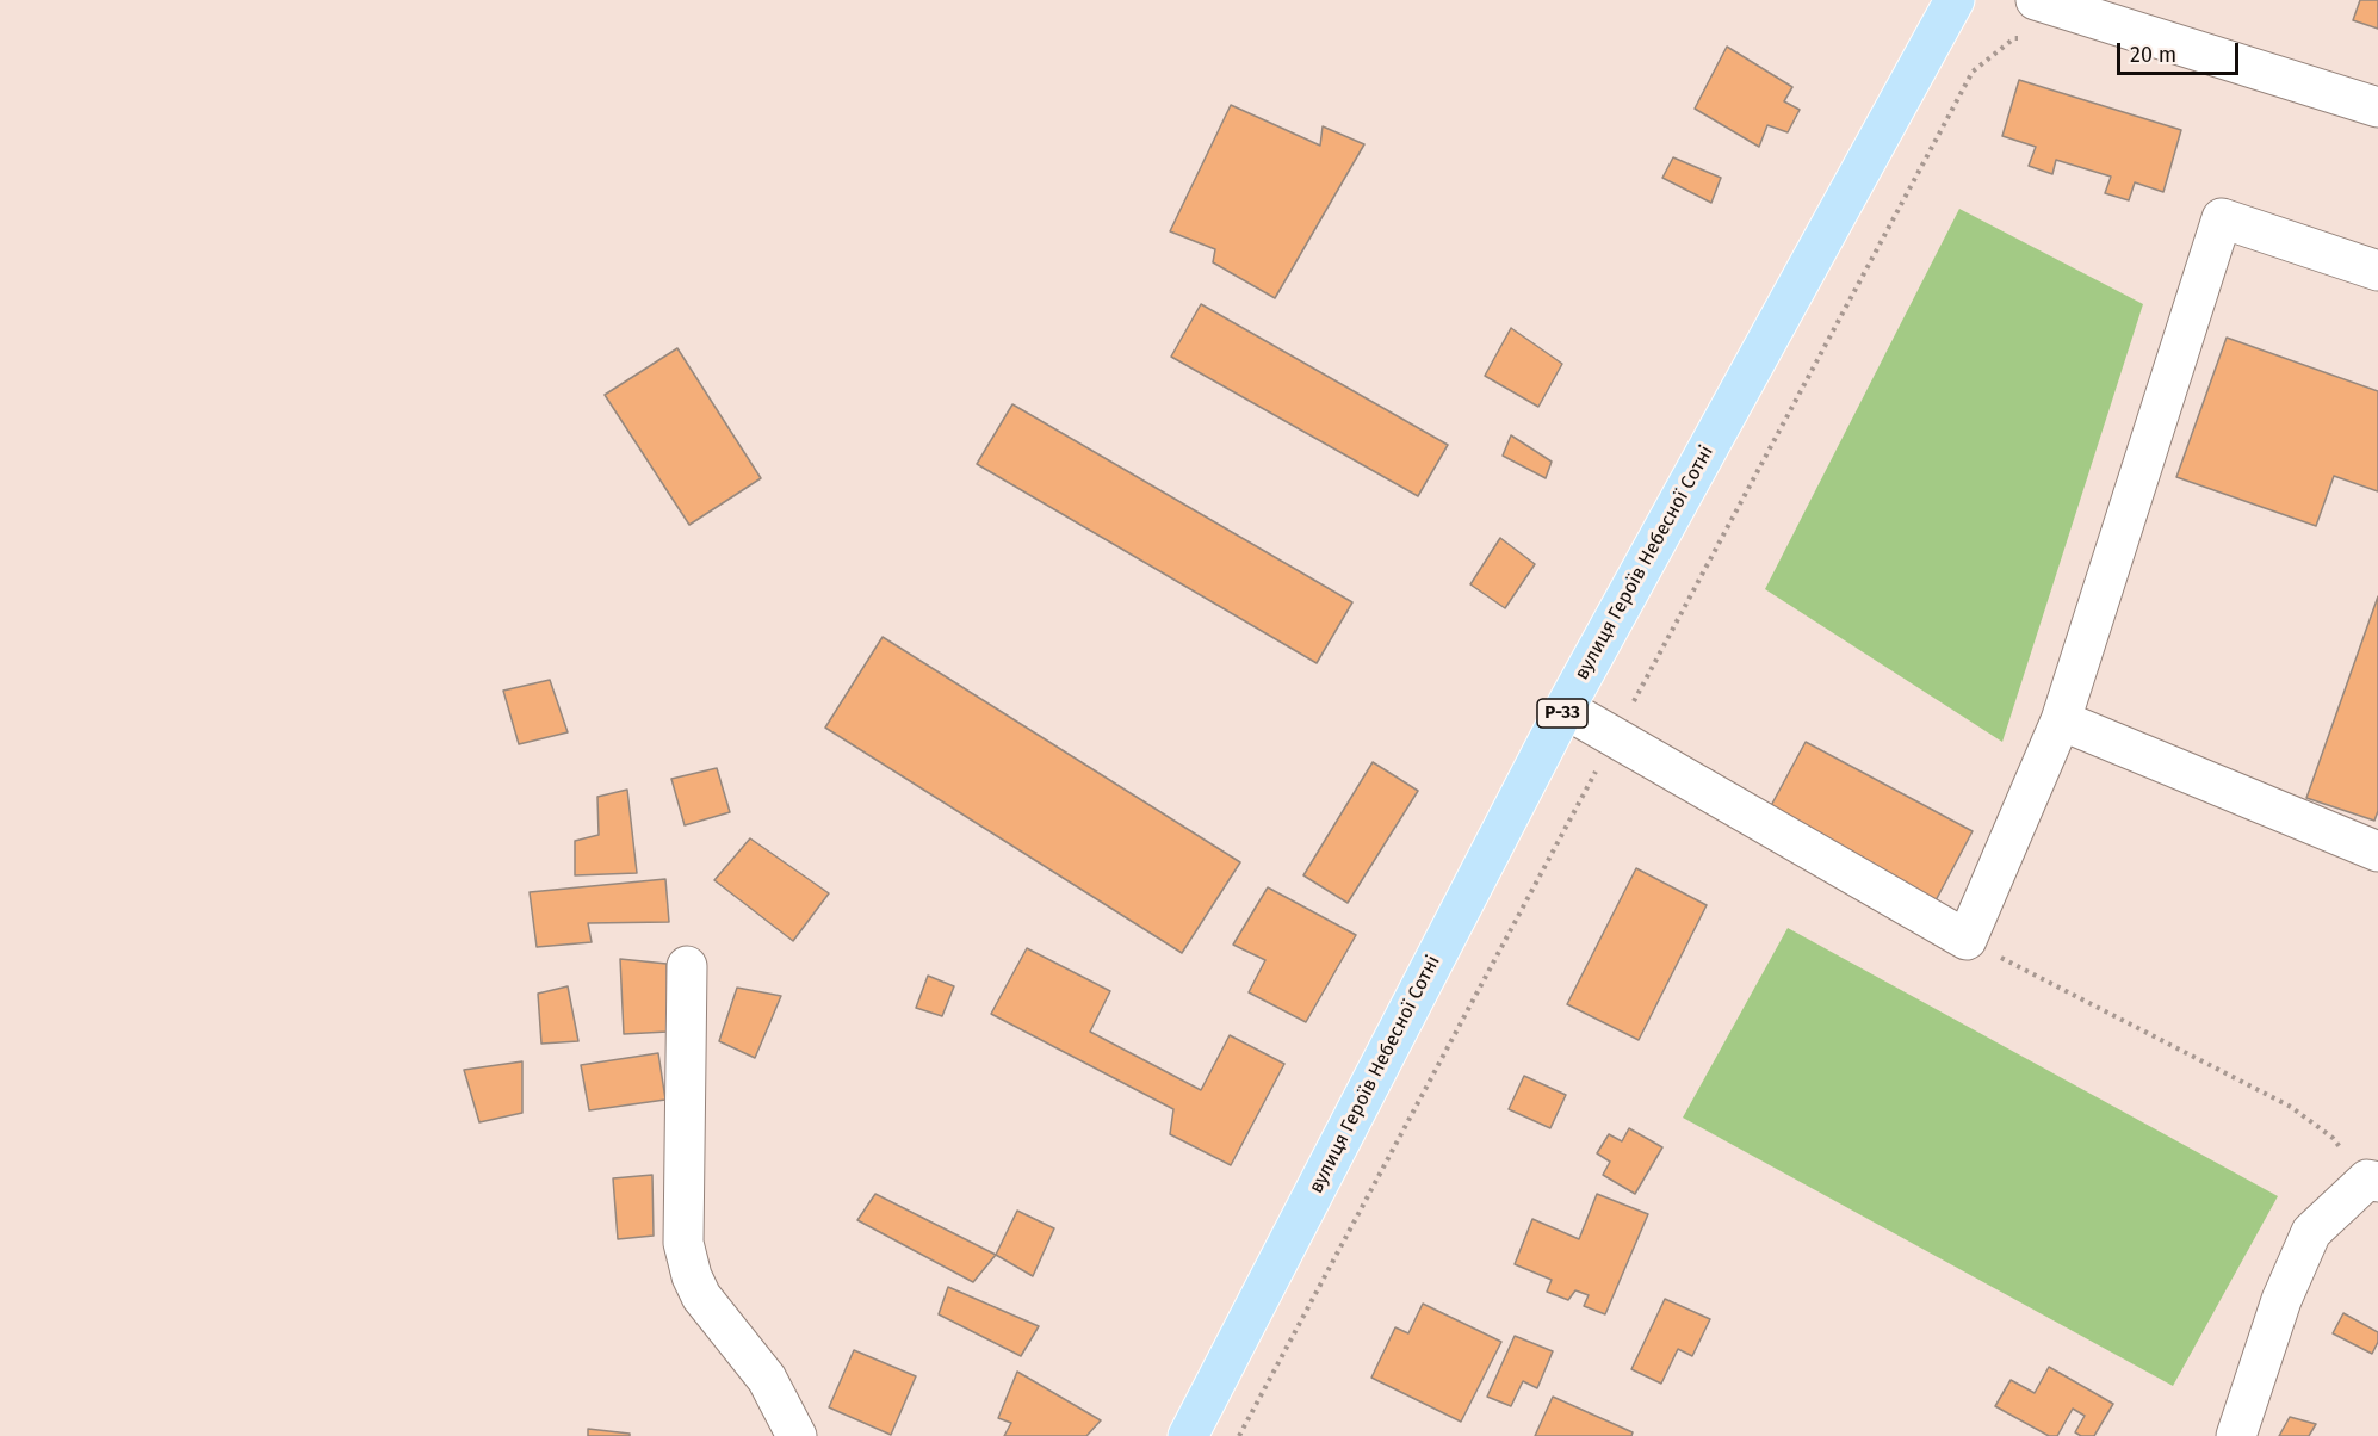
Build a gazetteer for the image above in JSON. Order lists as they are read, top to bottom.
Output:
{
  "streets": {
    "main road": ["вулиця Героїв Небесної Сотні", "Р-33"]
  },
  "scale_bar": "20 m"
}
